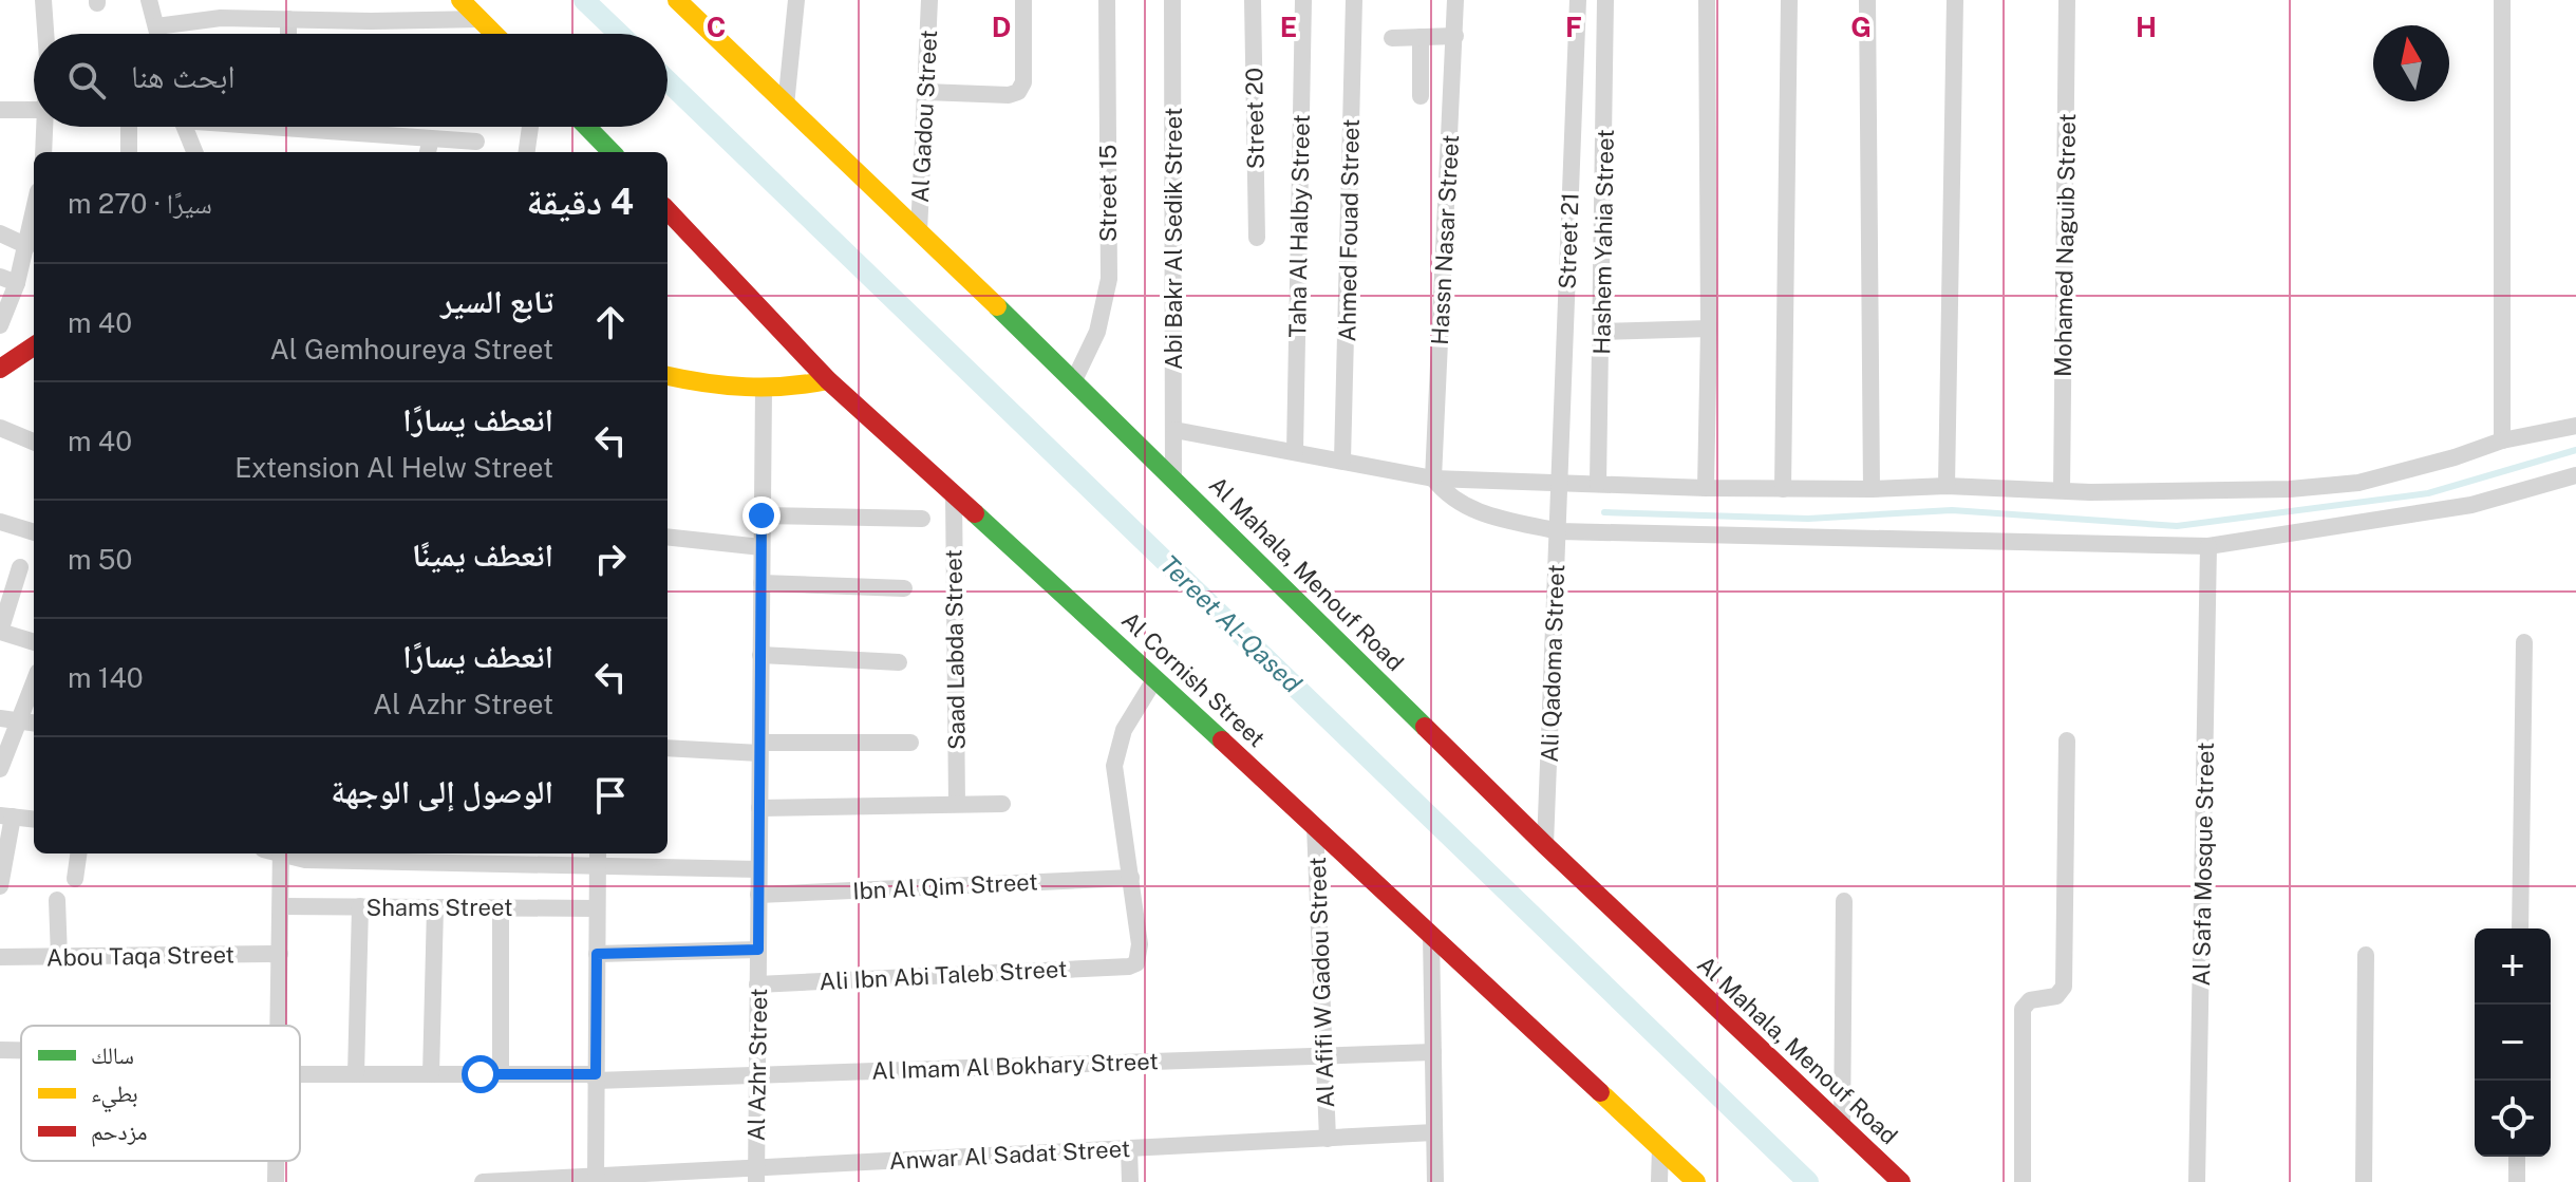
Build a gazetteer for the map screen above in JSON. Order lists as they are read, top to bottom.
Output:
{
  "streets": {
    "main road": ["Al Mahala, Menouf Road", "Al Cornish Street"],
    "street": [
      "Al Gadou Street",
      "Street 20",
      "Street 15",
      "Taha Al Halby Street",
      "Ahmed Fouad Street",
      "Abi Bakr Al Sedik Street",
      "Hassn Nasar Street",
      "Street 21",
      "Hashem Yahia Street",
      "Mohamed Naguib Street",
      "Saad Labda Street",
      "Ali Qadoma Street",
      "Al Safa Mosque Street",
      "Ibn Al Qim Street",
      "Shams Street",
      "Abou Taqa Street",
      "Ali Ibn Abi Taleb Street",
      "Al Afifi W Gadou Street",
      "Al Azhr Street",
      "Al Imam Al Bokhary Street",
      "Anwar Al Sadat Street"
    ]
  },
  "crossings": [
    ["Al Gadou Street", "Al Mahala, Menouf Road"],
    ["Street 15", "Al Mahala, Menouf Road"],
    ["Abi Bakr Al Sedik Street", "Al Mahala, Menouf Road"],
    ["Street 21", "Ali Qadoma Street"],
    ["Al Mahala, Menouf Road", "Ali Qadoma Street"],
    ["Saad Labda Street", "Al Cornish Street"],
    ["Al Cornish Street", "Al Afifi W Gadou Street"],
    ["Ibn Al Qim Street", "Ali Ibn Abi Taleb Street"],
    ["Ibn Al Qim Street", "Al Azhr Street"],
    ["Ali Ibn Abi Taleb Street", "Al Azhr Street"],
    ["Al Afifi W Gadou Street", "Al Imam Al Bokhary Street"],
    ["Al Afifi W Gadou Street", "Anwar Al Sadat Street"],
    ["Al Azhr Street", "Al Imam Al Bokhary Street"],
    ["Al Azhr Street", "Anwar Al Sadat Street"]
  ],
  "water": ["Tereet Al-Qased"],
  "legend": ["سالك", "بطيء", "مزدحم"],
  "north": "top",
  "page": {
    "search": "ابحث هنا",
    "heading": ["4 دقيقة", "سيرًا · 270 m"],
    "list": [
      ["تابع السير", "Al Gemhoureya Street", "40 m"],
      ["انعطف يسارًا", "Extension Al Helw Street", "40 m"],
      ["انعطف يمينًا", "50 m"],
      ["انعطف يسارًا", "Al Azhr Street", "140 m"],
      "الوصول إلى الوجهة"
    ],
    "map_buttons": ["+", "−"]
  },
  "grid": {
    "columns": [
      "C",
      "D",
      "E",
      "F",
      "G",
      "H"
    ]
  }
}
